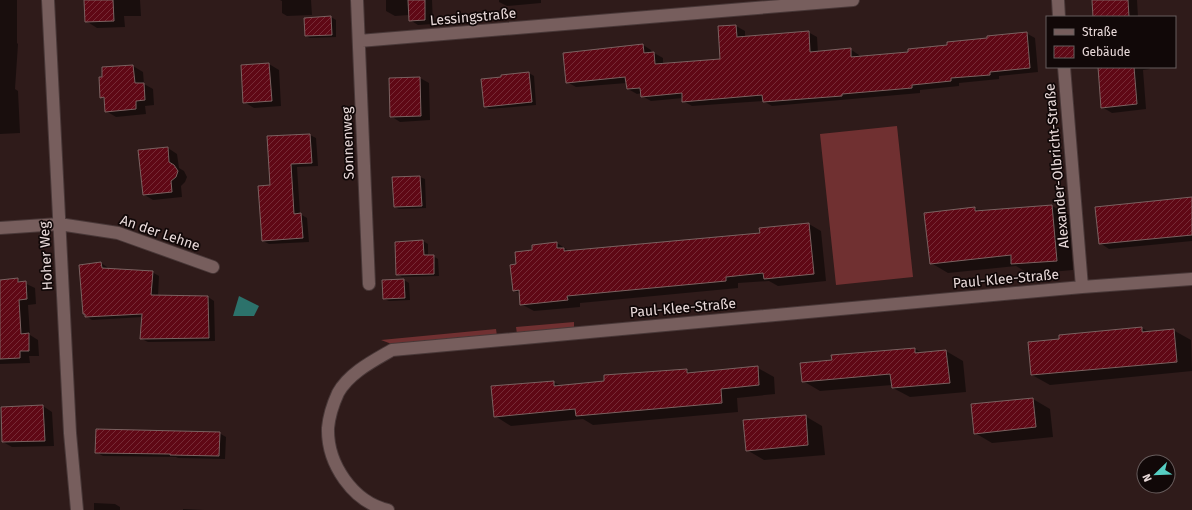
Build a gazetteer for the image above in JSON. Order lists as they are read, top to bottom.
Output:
{
  "streets": {
    "street": [
      "Lessingstraße",
      "Sonnenweg",
      "Alexander-Olbricht-Straße",
      "An der Lehne",
      "Hoher Weg",
      "Paul-Klee-Straße"
    ]
  },
  "crossings": [
    ["Lessingstraße", "Sonnenweg"],
    ["Alexander-Olbricht-Straße", "Paul-Klee-Straße"],
    ["An der Lehne", "Hoher Weg"]
  ],
  "legend": ["Straße", "Gebäude"],
  "north": "bottom left"
}
